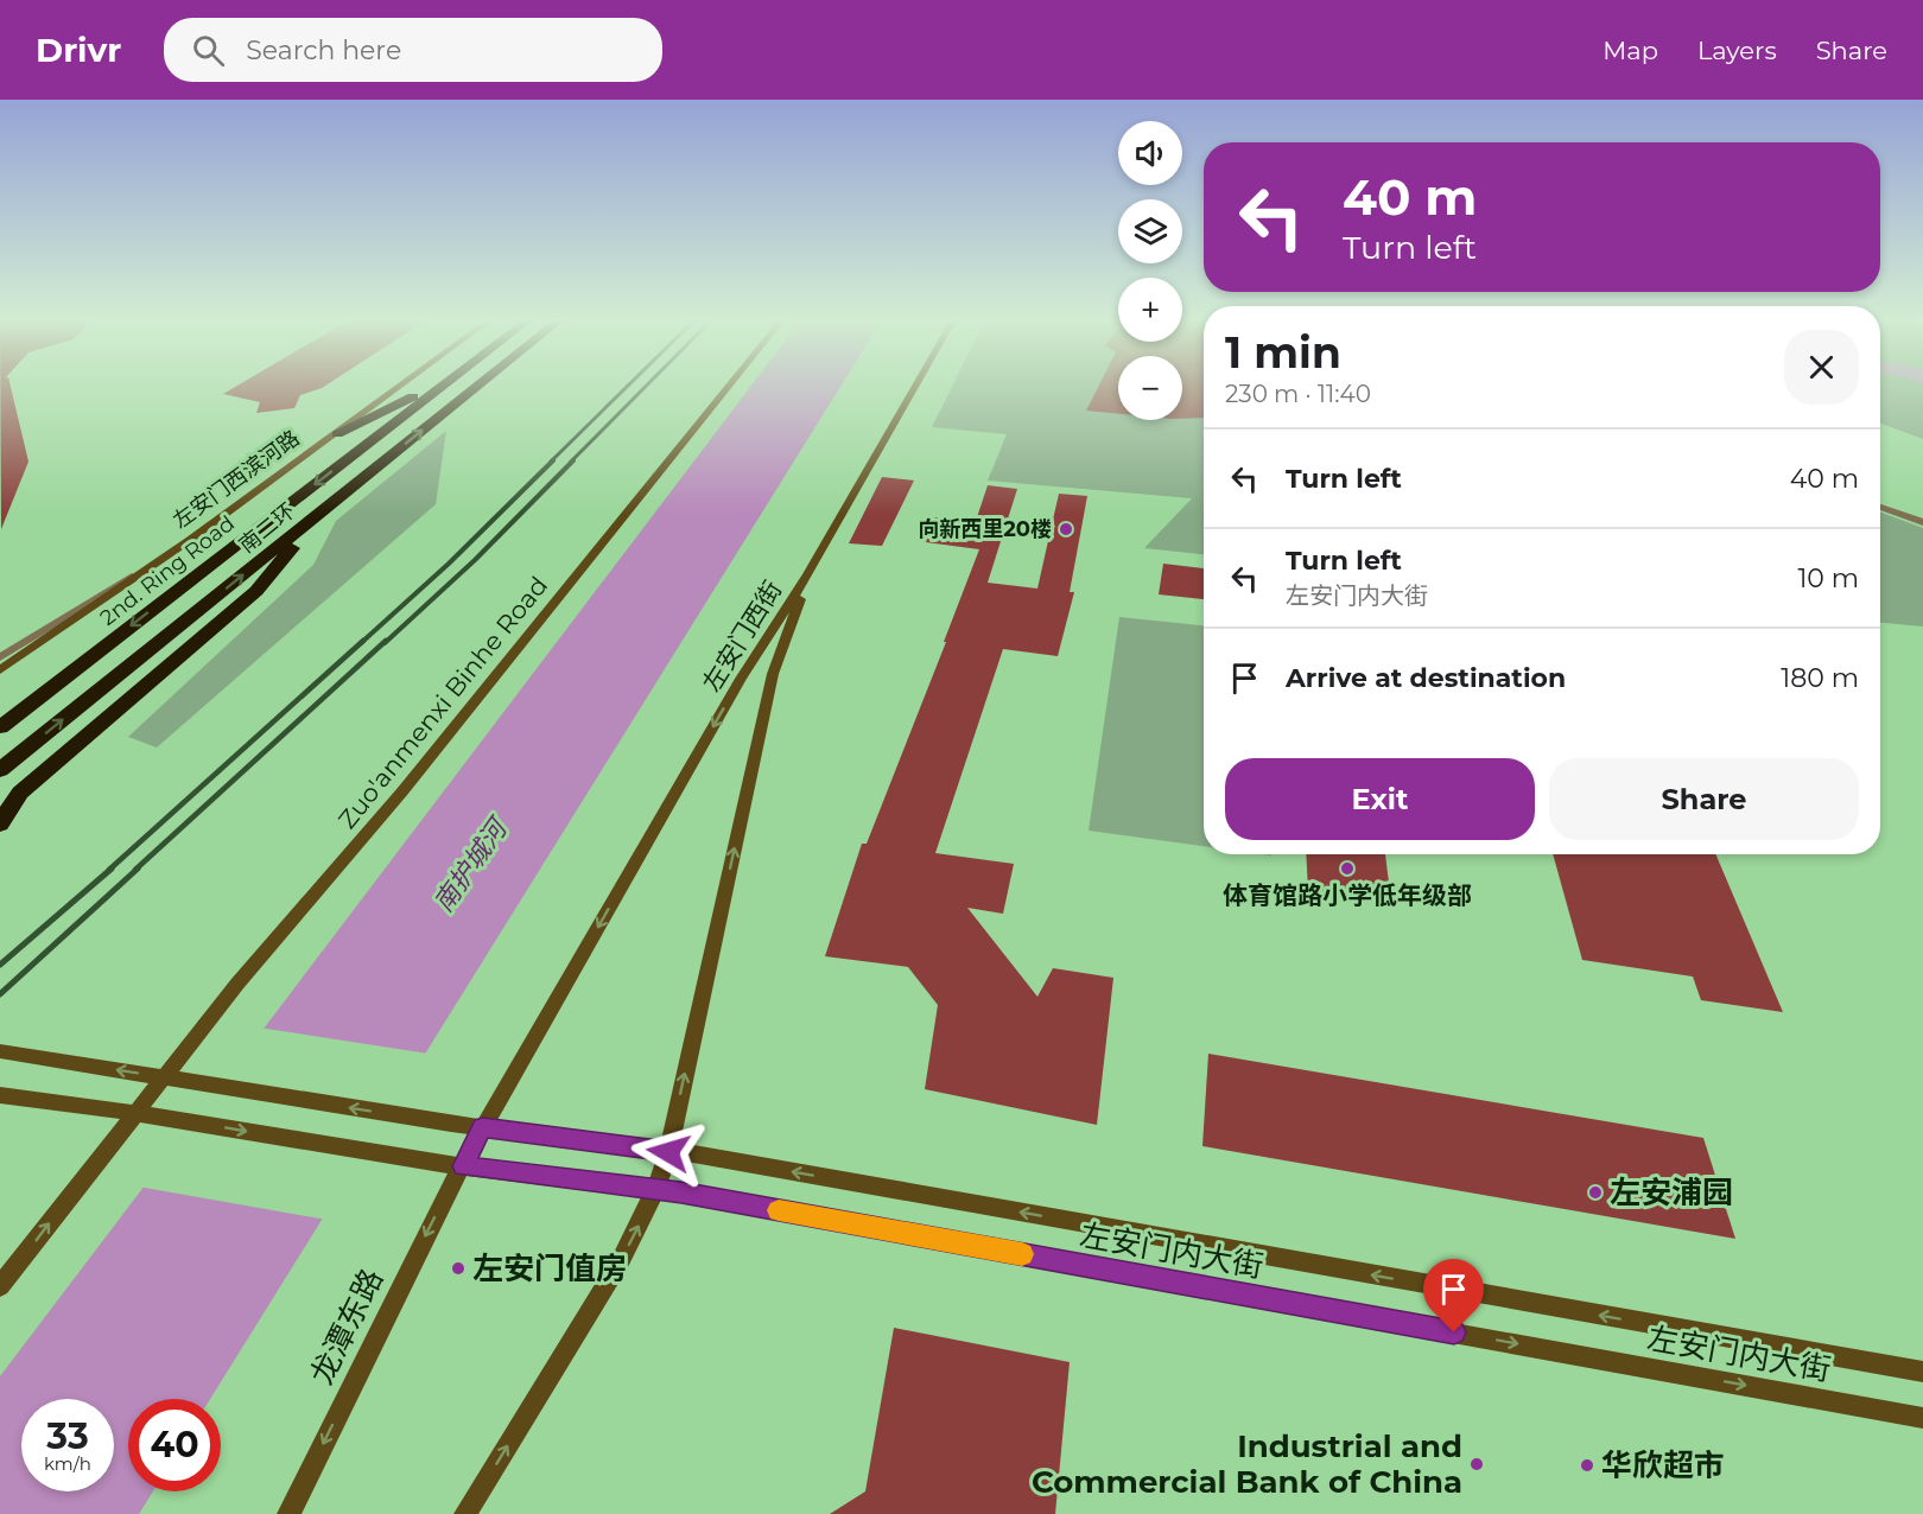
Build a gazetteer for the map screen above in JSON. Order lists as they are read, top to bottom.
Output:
{
  "streets": {
    "highway": ["南二环", "2nd. Ring Road"],
    "street": [
      "左安门西滨河路",
      "左安门西街",
      "Zuo'anmenxi Binhe Road",
      "左安门内大街",
      "龙潭东路"
    ]
  },
  "crossings": [
    ["左安门西街", "左安门内大街"],
    ["左安门西街", "龙潭东路"],
    ["Zuo'anmenxi Binhe Road", "左安门内大街"],
    ["左安门内大街", "龙潭东路"]
  ],
  "one_way": ["龙潭东路"],
  "water": ["南护城河"],
  "places": [
    "向新西里20楼",
    "体育馆路小学低年级部",
    "左安浦园",
    "左安门值房",
    "Industrial and Commercial Bank of China",
    "华欣超市"
  ],
  "page": {
    "header": "Drivr",
    "search": "Search here",
    "nav": ["Map", "Layers", "Share"],
    "map_buttons": ["+", "−"],
    "turn": ["40 m", "Turn left"],
    "heading": ["1 min", "230 m · 11:40"],
    "list": [
      {
        "name": "Turn left",
        "value": "40 m"
      },
      {
        "name": "Turn left",
        "note": "左安门内大街",
        "value": "10 m"
      },
      {
        "name": "Arrive at destination",
        "value": "180 m"
      }
    ],
    "buttons": ["Exit", "Share"],
    "speed": "33 km/h",
    "limit": "40"
  }
}
